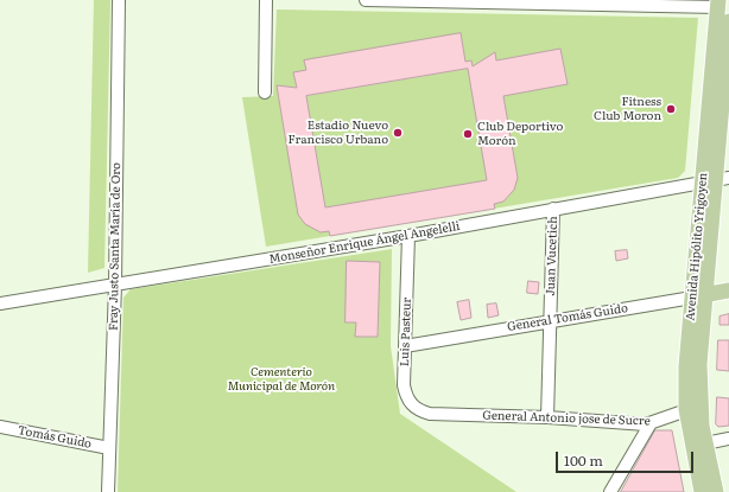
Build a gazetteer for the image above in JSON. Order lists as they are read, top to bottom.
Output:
{
  "streets": {
    "main road": ["Avenida Hipólito Yrigoyen", "General Tomás Guido"],
    "street": [
      "Monseñor Enrique Ángel Angelelli",
      "Fray Justo Santa María de Oro",
      "Juan Vucetich",
      "Luis Pasteur",
      "General Antonio jose de Sucre",
      "Tomás Guido"
    ]
  },
  "crossings": [
    ["Monseñor Enrique Ángel Angelelli", "Fray Justo Santa María de Oro"],
    ["Monseñor Enrique Ángel Angelelli", "Avenida Hipólito Yrigoyen"],
    ["Monseñor Enrique Ángel Angelelli", "Juan Vucetich"],
    ["Monseñor Enrique Ángel Angelelli", "Luis Pasteur"],
    ["Fray Justo Santa María de Oro", "Tomás Guido"],
    ["Avenida Hipólito Yrigoyen", "General Tomás Guido"],
    ["Avenida Hipólito Yrigoyen", "General Antonio jose de Sucre"],
    ["Juan Vucetich", "General Tomás Guido"],
    ["Juan Vucetich", "General Antonio jose de Sucre"],
    ["General Tomás Guido", "Luis Pasteur"],
    ["Luis Pasteur", "General Antonio jose de Sucre"]
  ],
  "parks": ["Cementerio Municipal de Morón"],
  "places": ["Fitness Club Moron", "Estadio Nuevo Francisco Urbano", "Club Deportivo Morón"],
  "scale_bar": "100 m"
}
